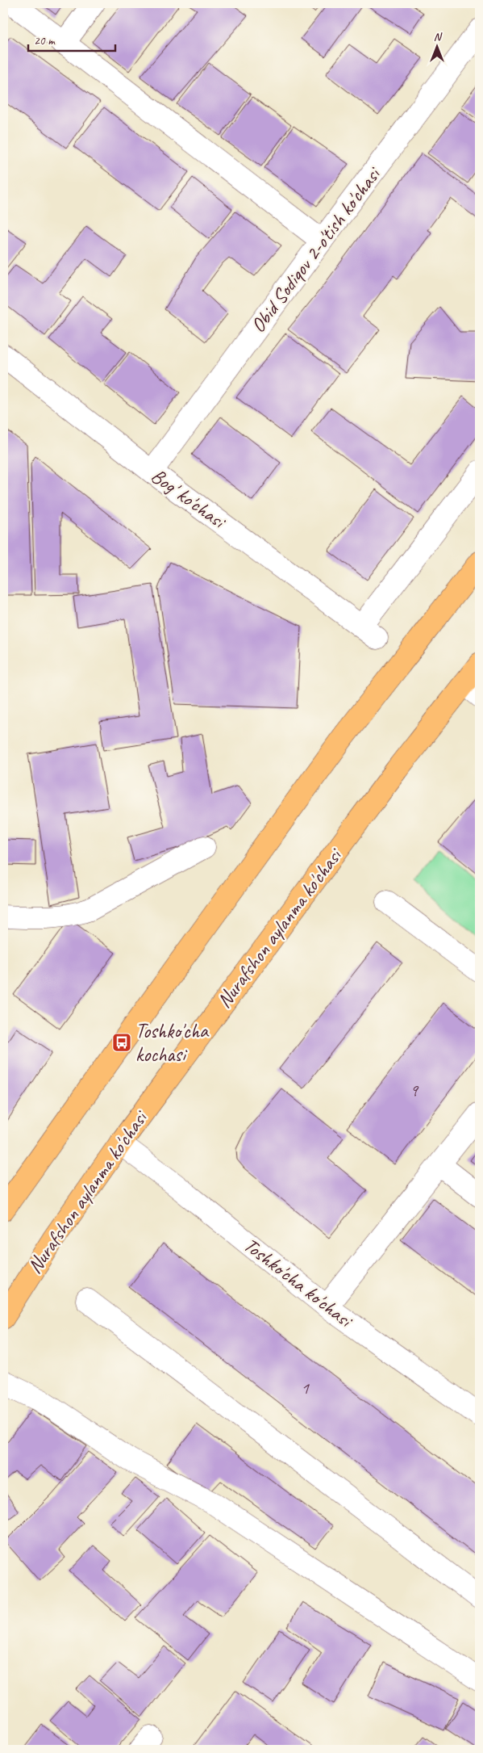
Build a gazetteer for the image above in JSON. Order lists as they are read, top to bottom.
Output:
{
  "streets": {
    "main road": ["Nurafshon aylanma ko'chasi"],
    "street": ["Obid Sodiqov 2-o'tish ko'chasi", "Bog' ko'chasi", "Toshko'cha ko'chasi"]
  },
  "crossings": [
    ["Obid Sodiqov 2-o'tish ko'chasi", "Bog' ko'chasi"],
    ["Nurafshon aylanma ko'chasi", "Toshko'cha ko'chasi"]
  ],
  "places": {
    "bus stop": ["Toshko'cha kochasi"]
  },
  "house_numbers": ["9", "1"],
  "scale_bar": "20 m",
  "north": "top"
}
